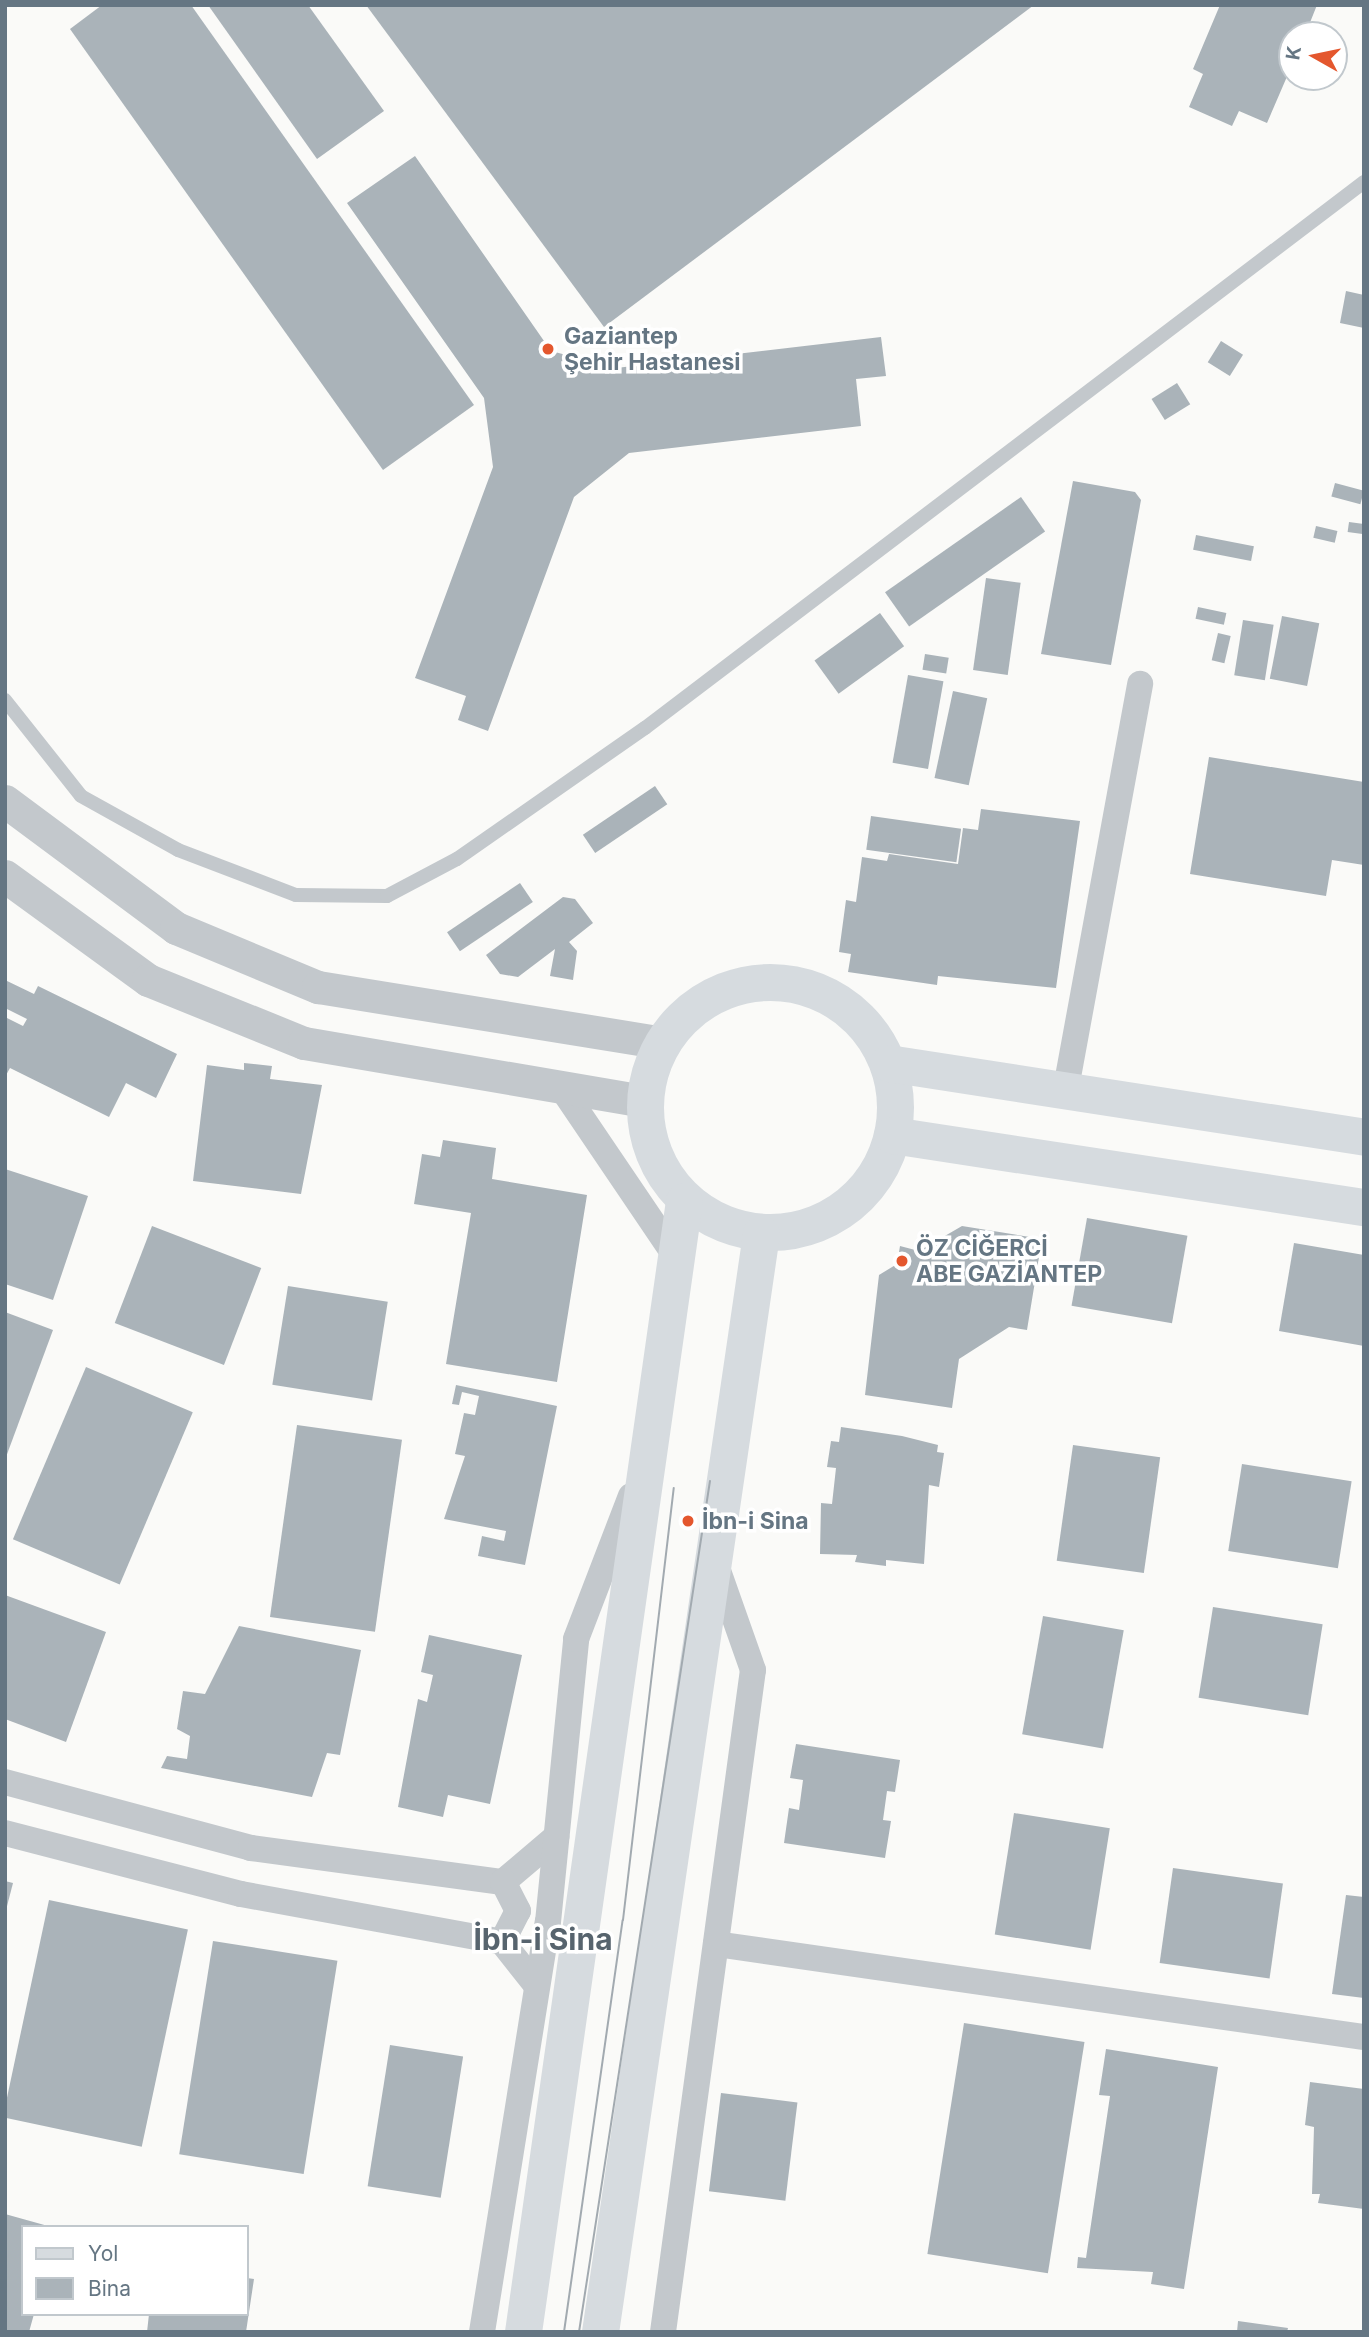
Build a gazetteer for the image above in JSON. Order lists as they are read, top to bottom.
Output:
{
  "districts": ["İbn-i Sina"],
  "places": ["Gaziantep Şehir Hastanesi", "ÖZ CİĞERCİ ABE GAZİANTEP", "İbn-i Sina"],
  "legend": ["Yol", "Bina"],
  "north": "left"
}
